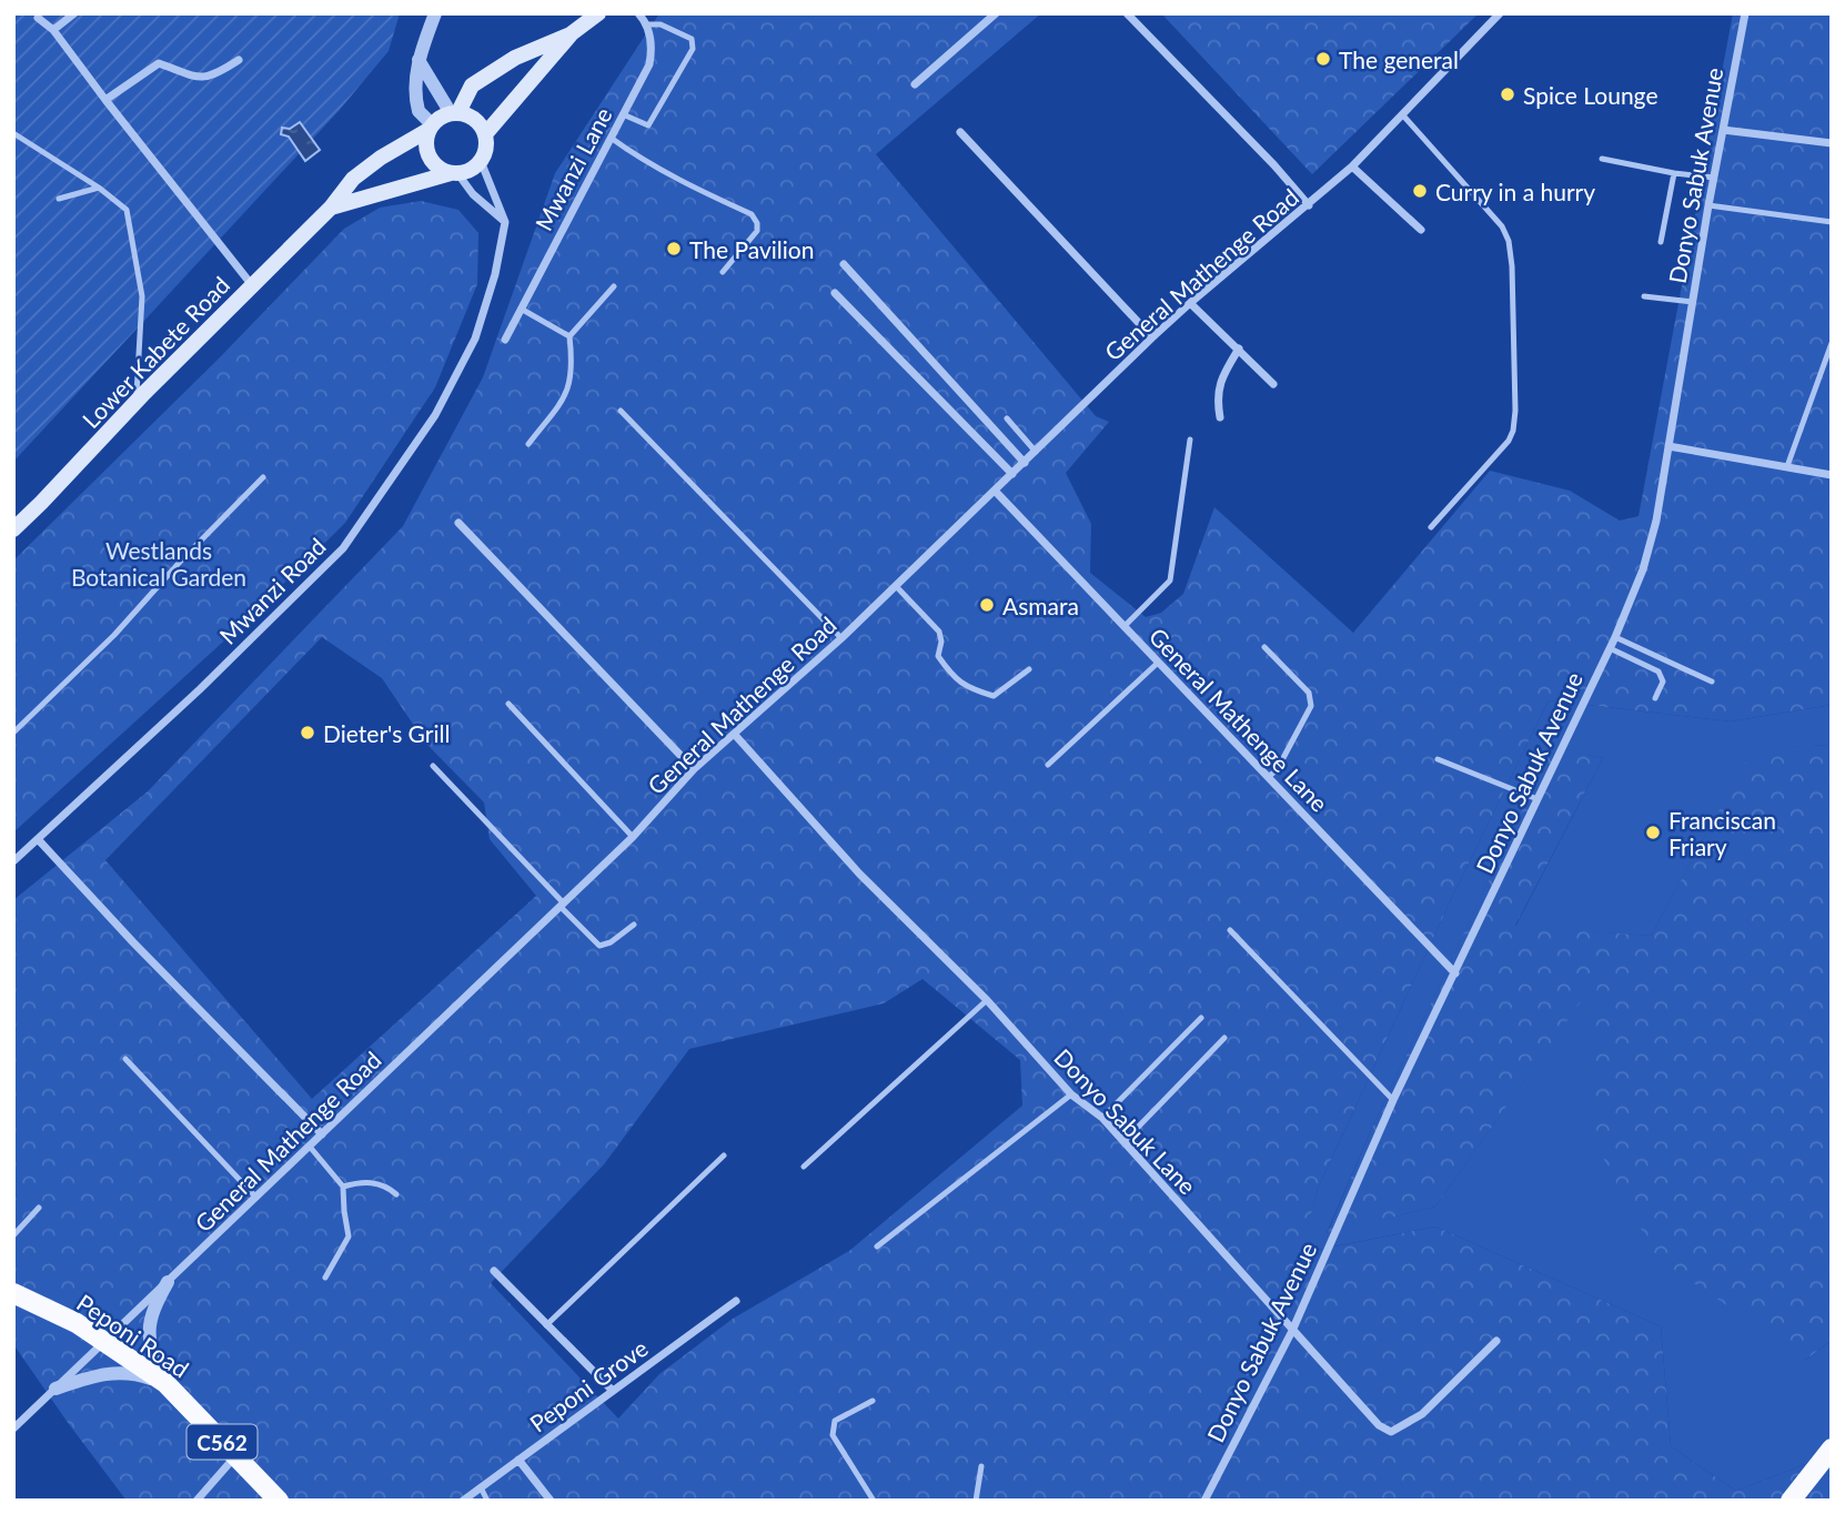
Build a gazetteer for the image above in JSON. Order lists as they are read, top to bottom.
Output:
{
  "streets": {
    "main road": ["Lower Kabete Road", "Peponi Road", "C562"],
    "street": [
      "Mwanzi Lane",
      "Donyo Sabuk Avenue",
      "General Mathenge Road",
      "Mwanzi Road",
      "General Mathenge Lane",
      "Donyo Sabuk Lane",
      "Peponi Grove"
    ]
  },
  "crossings": [
    ["Donyo Sabuk Avenue", "General Mathenge Lane"],
    ["Donyo Sabuk Avenue", "Donyo Sabuk Lane"],
    ["General Mathenge Road", "General Mathenge Lane"],
    ["General Mathenge Road", "Donyo Sabuk Lane"],
    ["General Mathenge Road", "Peponi Road"]
  ],
  "parks": ["Westlands Botanical Garden"],
  "places": [
    "The general",
    "Spice Lounge",
    "Curry in a hurry",
    "The Pavilion",
    "Asmara",
    "Dieter's Grill",
    "Franciscan Friary"
  ]
}
